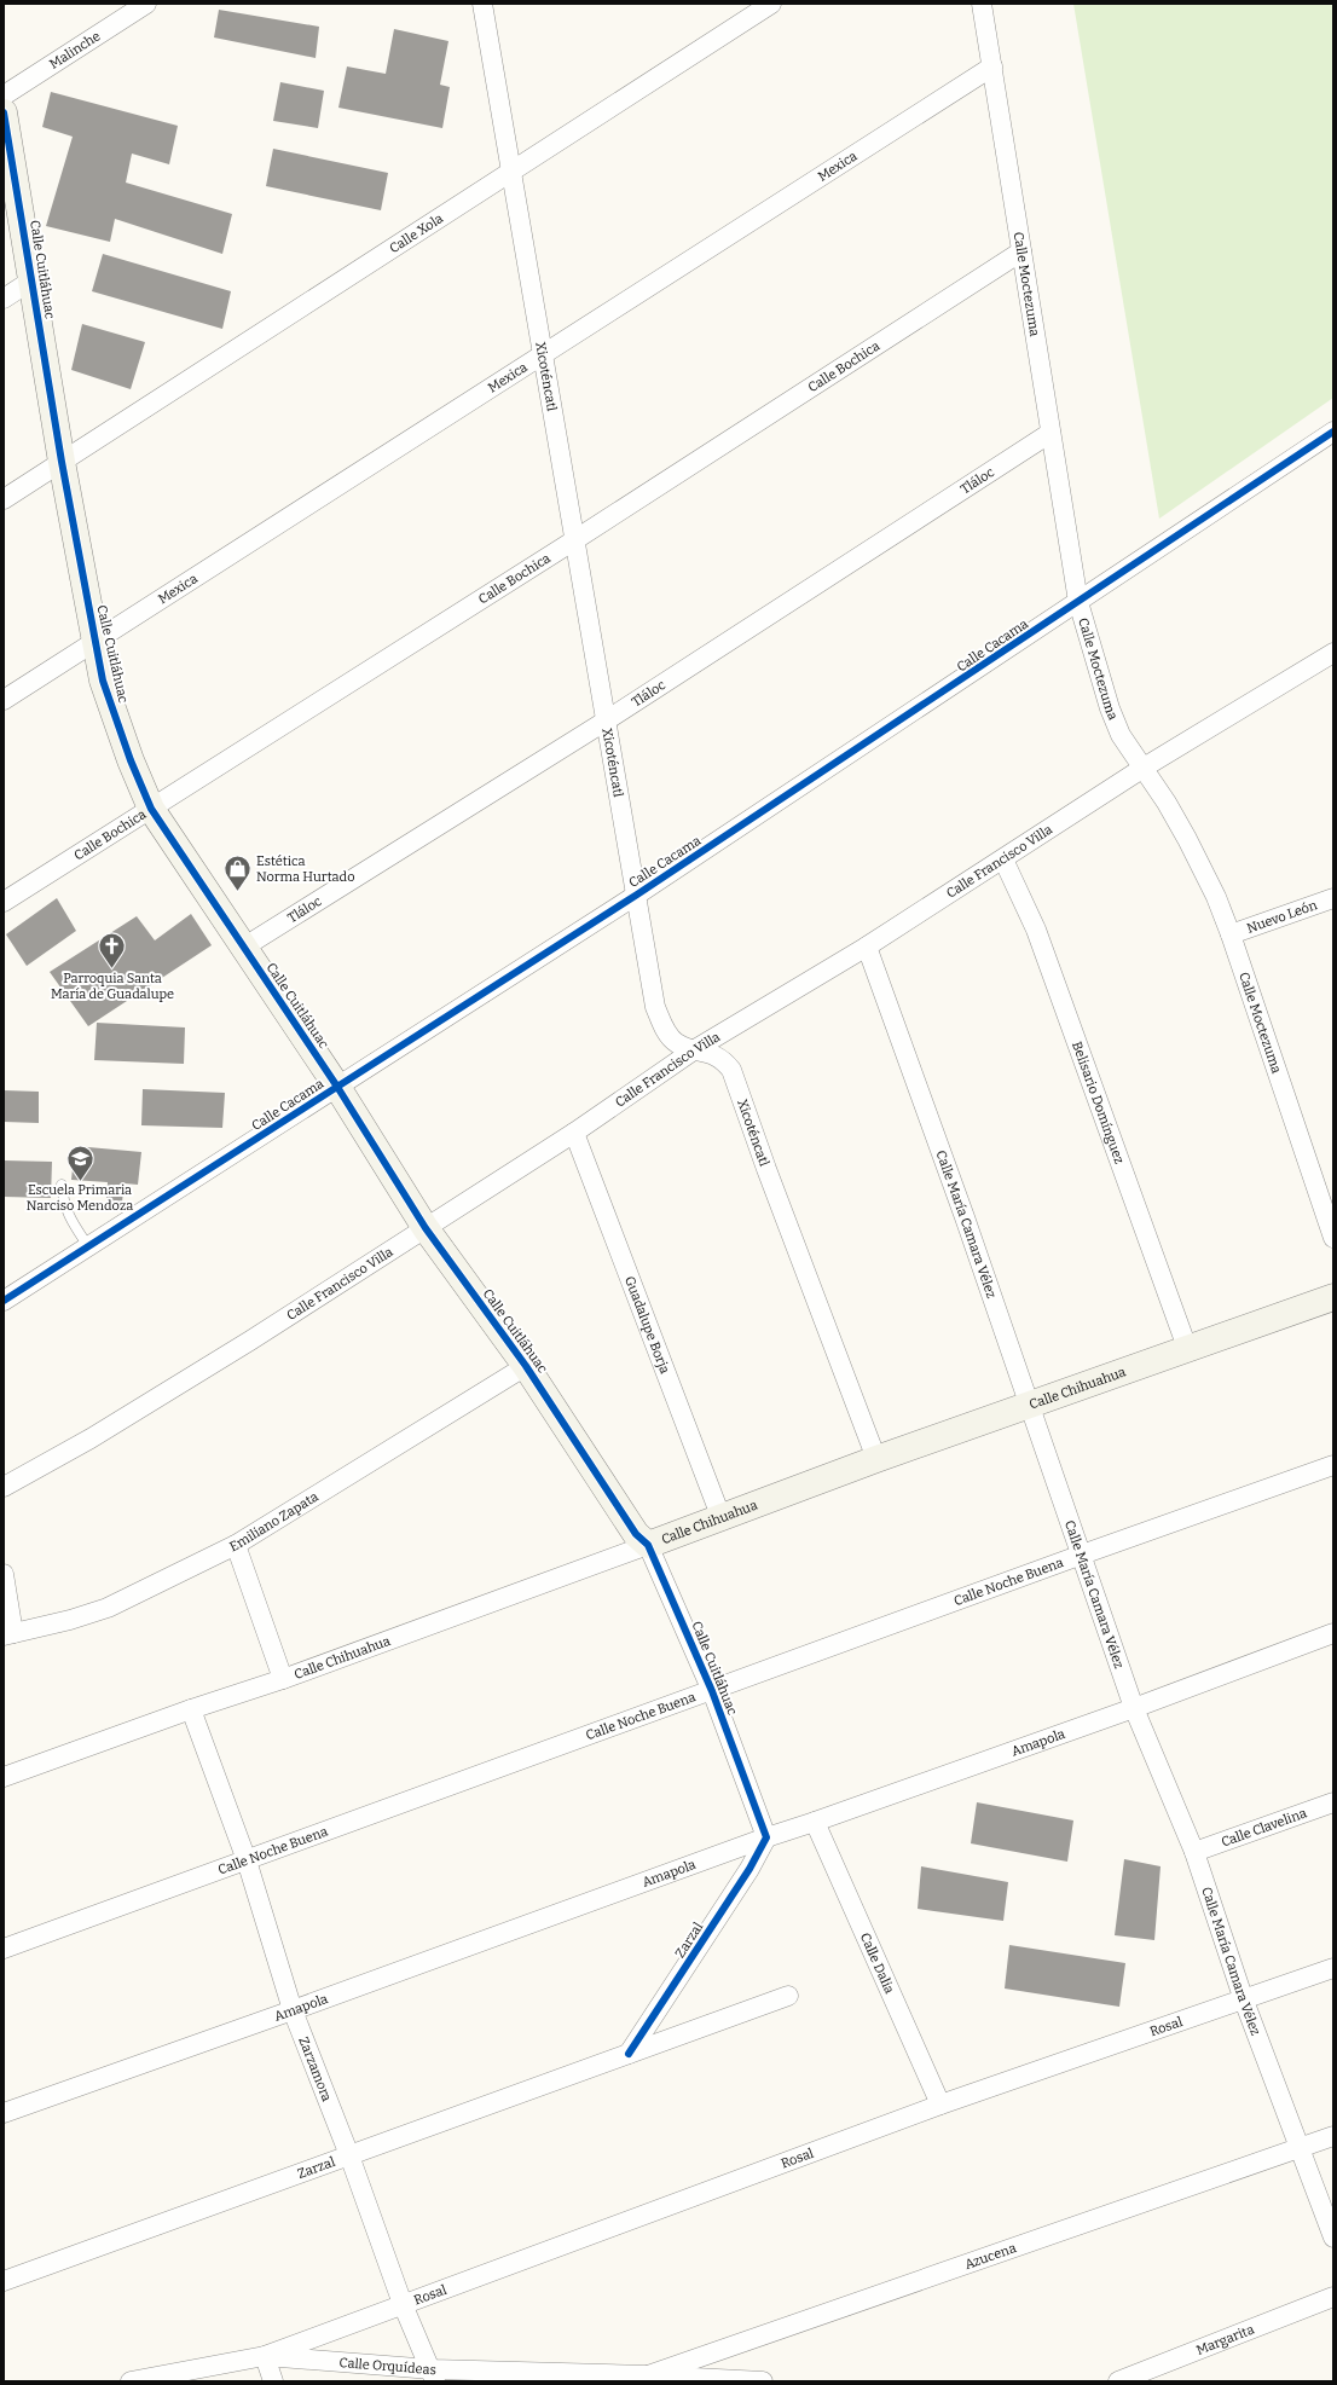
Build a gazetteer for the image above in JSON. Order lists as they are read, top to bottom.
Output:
{
  "streets": {
    "street": [
      "Malinche",
      "Mexica",
      "Calle Xola",
      "Calle Cuitláhuac",
      "Calle Moctezuma",
      "Calle Bochica",
      "Xicoténcatl",
      "Tláloc",
      "Calle Cacama",
      "Calle Francisco Villa",
      "Nuevo León",
      "Belisario Domínguez",
      "Calle María Camara Vélez",
      "Guadalupe Borja",
      "Calle Chihuahua",
      "Emiliano Zapata",
      "Calle Noche Buena",
      "Amapola",
      "Calle Clavelina",
      "Zarzal",
      "Calle Dalia",
      "Rosal",
      "Zarzamora",
      "Azucena",
      "Margarita",
      "Calle Orquídeas"
    ]
  },
  "crossings": [
    ["Mexica", "Calle Cuitláhuac"],
    ["Mexica", "Calle Moctezuma"],
    ["Mexica", "Xicoténcatl"],
    ["Calle Xola", "Calle Cuitláhuac"],
    ["Calle Xola", "Xicoténcatl"],
    ["Calle Cuitláhuac", "Calle Bochica"],
    ["Calle Cuitláhuac", "Tláloc"],
    ["Calle Cuitláhuac", "Calle Cacama"],
    ["Calle Cuitláhuac", "Calle Francisco Villa"],
    ["Calle Cuitláhuac", "Calle Chihuahua"],
    ["Calle Cuitláhuac", "Emiliano Zapata"],
    ["Calle Cuitláhuac", "Calle Noche Buena"],
    ["Calle Cuitláhuac", "Amapola"],
    ["Calle Cuitláhuac", "Zarzal"],
    ["Calle Moctezuma", "Calle Bochica"],
    ["Calle Moctezuma", "Tláloc"],
    ["Calle Moctezuma", "Calle Cacama"],
    ["Calle Moctezuma", "Calle Francisco Villa"],
    ["Calle Moctezuma", "Nuevo León"],
    ["Calle Bochica", "Xicoténcatl"],
    ["Xicoténcatl", "Tláloc"],
    ["Xicoténcatl", "Calle Cacama"],
    ["Xicoténcatl", "Calle Francisco Villa"],
    ["Xicoténcatl", "Calle Chihuahua"],
    ["Calle Francisco Villa", "Belisario Domínguez"],
    ["Calle Francisco Villa", "Calle María Camara Vélez"],
    ["Calle Francisco Villa", "Guadalupe Borja"],
    ["Belisario Domínguez", "Calle Chihuahua"],
    ["Calle María Camara Vélez", "Calle Chihuahua"],
    ["Calle María Camara Vélez", "Calle Noche Buena"],
    ["Calle María Camara Vélez", "Amapola"],
    ["Calle María Camara Vélez", "Calle Clavelina"],
    ["Calle María Camara Vélez", "Rosal"],
    ["Calle María Camara Vélez", "Azucena"],
    ["Guadalupe Borja", "Calle Chihuahua"],
    ["Calle Chihuahua", "Zarzamora"],
    ["Calle Noche Buena", "Zarzamora"],
    ["Amapola", "Zarzal"],
    ["Amapola", "Calle Dalia"],
    ["Amapola", "Zarzamora"],
    ["Zarzal", "Zarzamora"],
    ["Calle Dalia", "Rosal"],
    ["Rosal", "Zarzamora"],
    ["Rosal", "Calle Orquídeas"],
    ["Zarzamora", "Calle Orquídeas"],
    ["Azucena", "Calle Orquídeas"]
  ],
  "places": {
    "shop": ["Estética Norma Hurtado"],
    "church": ["Parroquia Santa María de Guadalupe"],
    "school or university": ["Escuela Primaria Narciso Mendoza"]
  }
}
